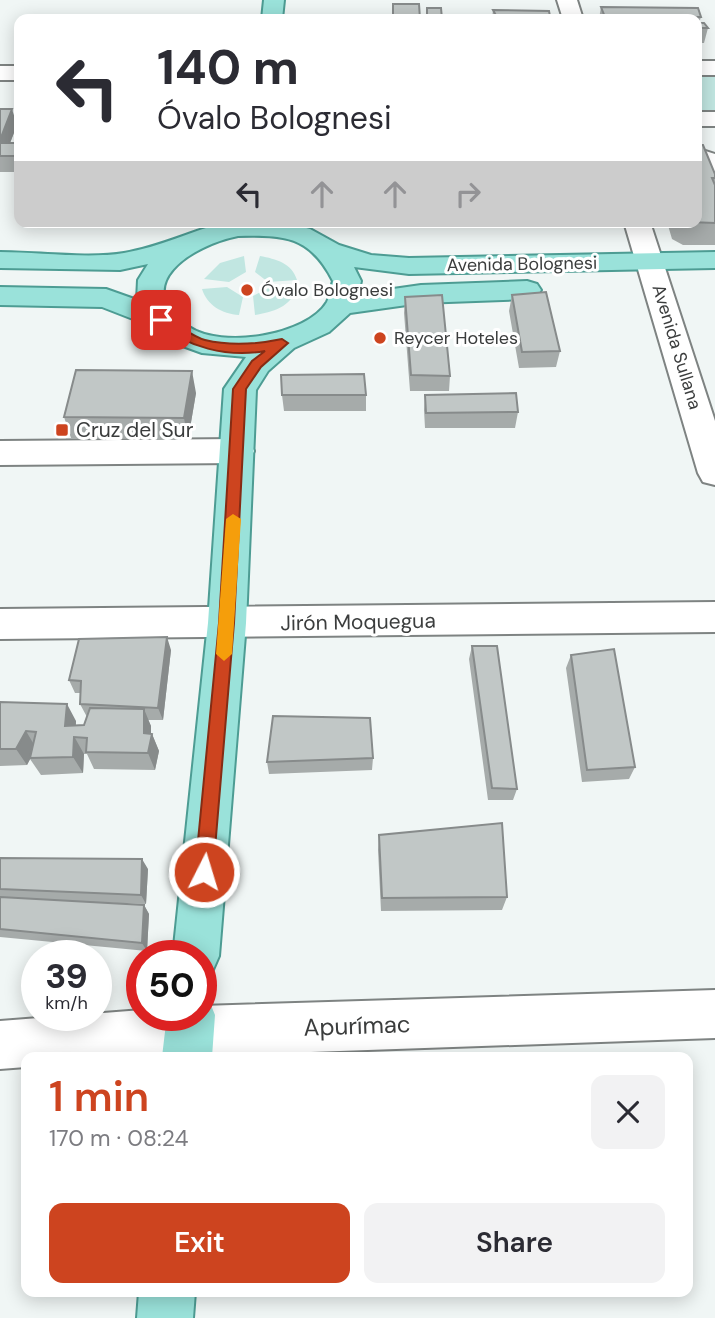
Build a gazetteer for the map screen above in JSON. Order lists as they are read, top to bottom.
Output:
{
  "streets": {
    "main road": ["Avenida Bolognesi"],
    "street": ["Avenida Sullana", "Jirón Moquegua", "Apurímac"]
  },
  "crossings": [
    ["Avenida Bolognesi", "Avenida Sullana"]
  ],
  "places": {
    "other": ["Óvalo Bolognesi", "Reycer Hoteles"],
    "transit": ["Cruz del Sur"]
  },
  "page": {
    "turn": ["140 m", "Óvalo Bolognesi"],
    "speed": "39 km/h",
    "limit": "50",
    "heading": ["1 min", "170 m · 08:24"],
    "buttons": ["Exit", "Share"]
  }
}
